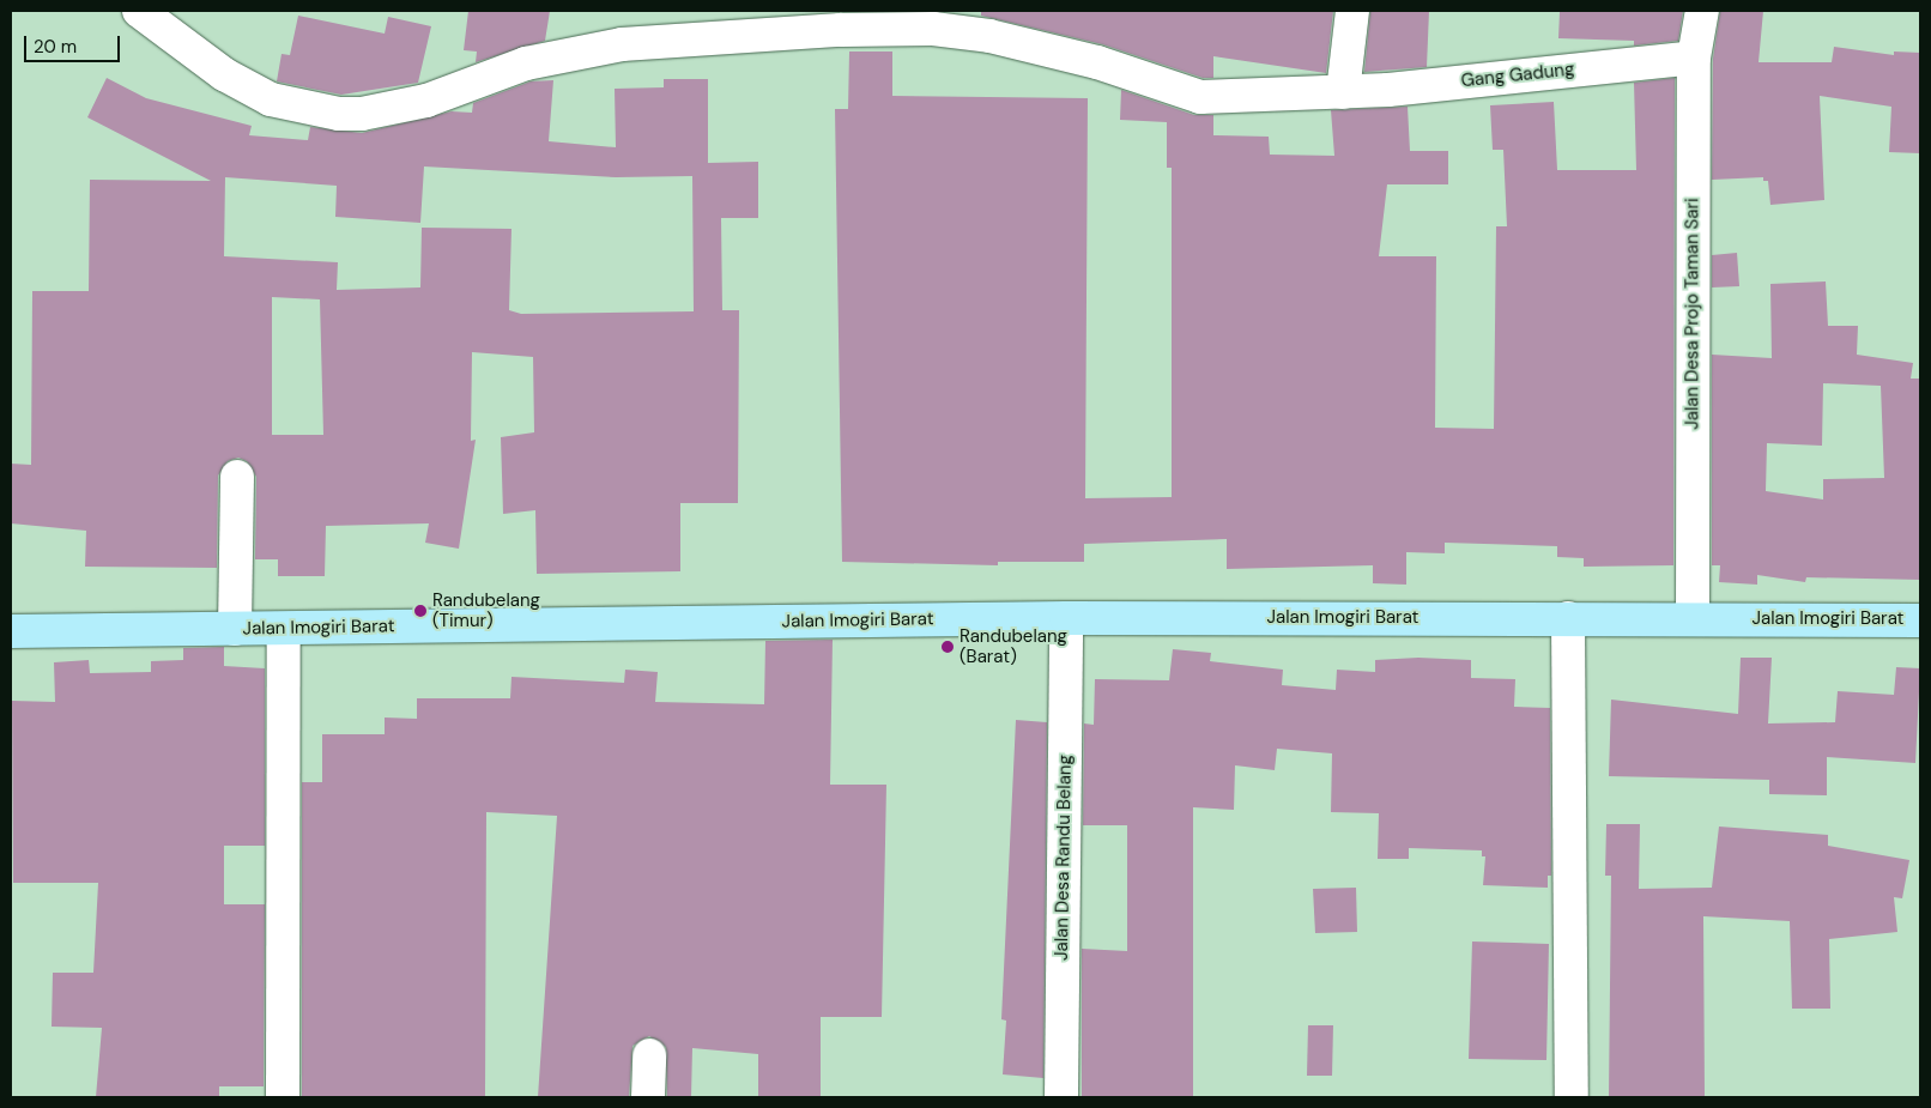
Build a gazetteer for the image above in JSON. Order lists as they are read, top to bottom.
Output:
{
  "streets": {
    "main road": ["Jalan Imogiri Barat"],
    "street": ["Gang Gadung", "Jalan Desa Projo Taman Sari", "Jalan Desa Randu Belang"]
  },
  "crossings": [
    ["Gang Gadung", "Jalan Desa Projo Taman Sari"],
    ["Jalan Desa Projo Taman Sari", "Jalan Imogiri Barat"],
    ["Jalan Imogiri Barat", "Jalan Desa Randu Belang"]
  ],
  "places": ["Randubelang (Timur)", "Randubelang (Barat)"],
  "scale_bar": "20 m"
}
